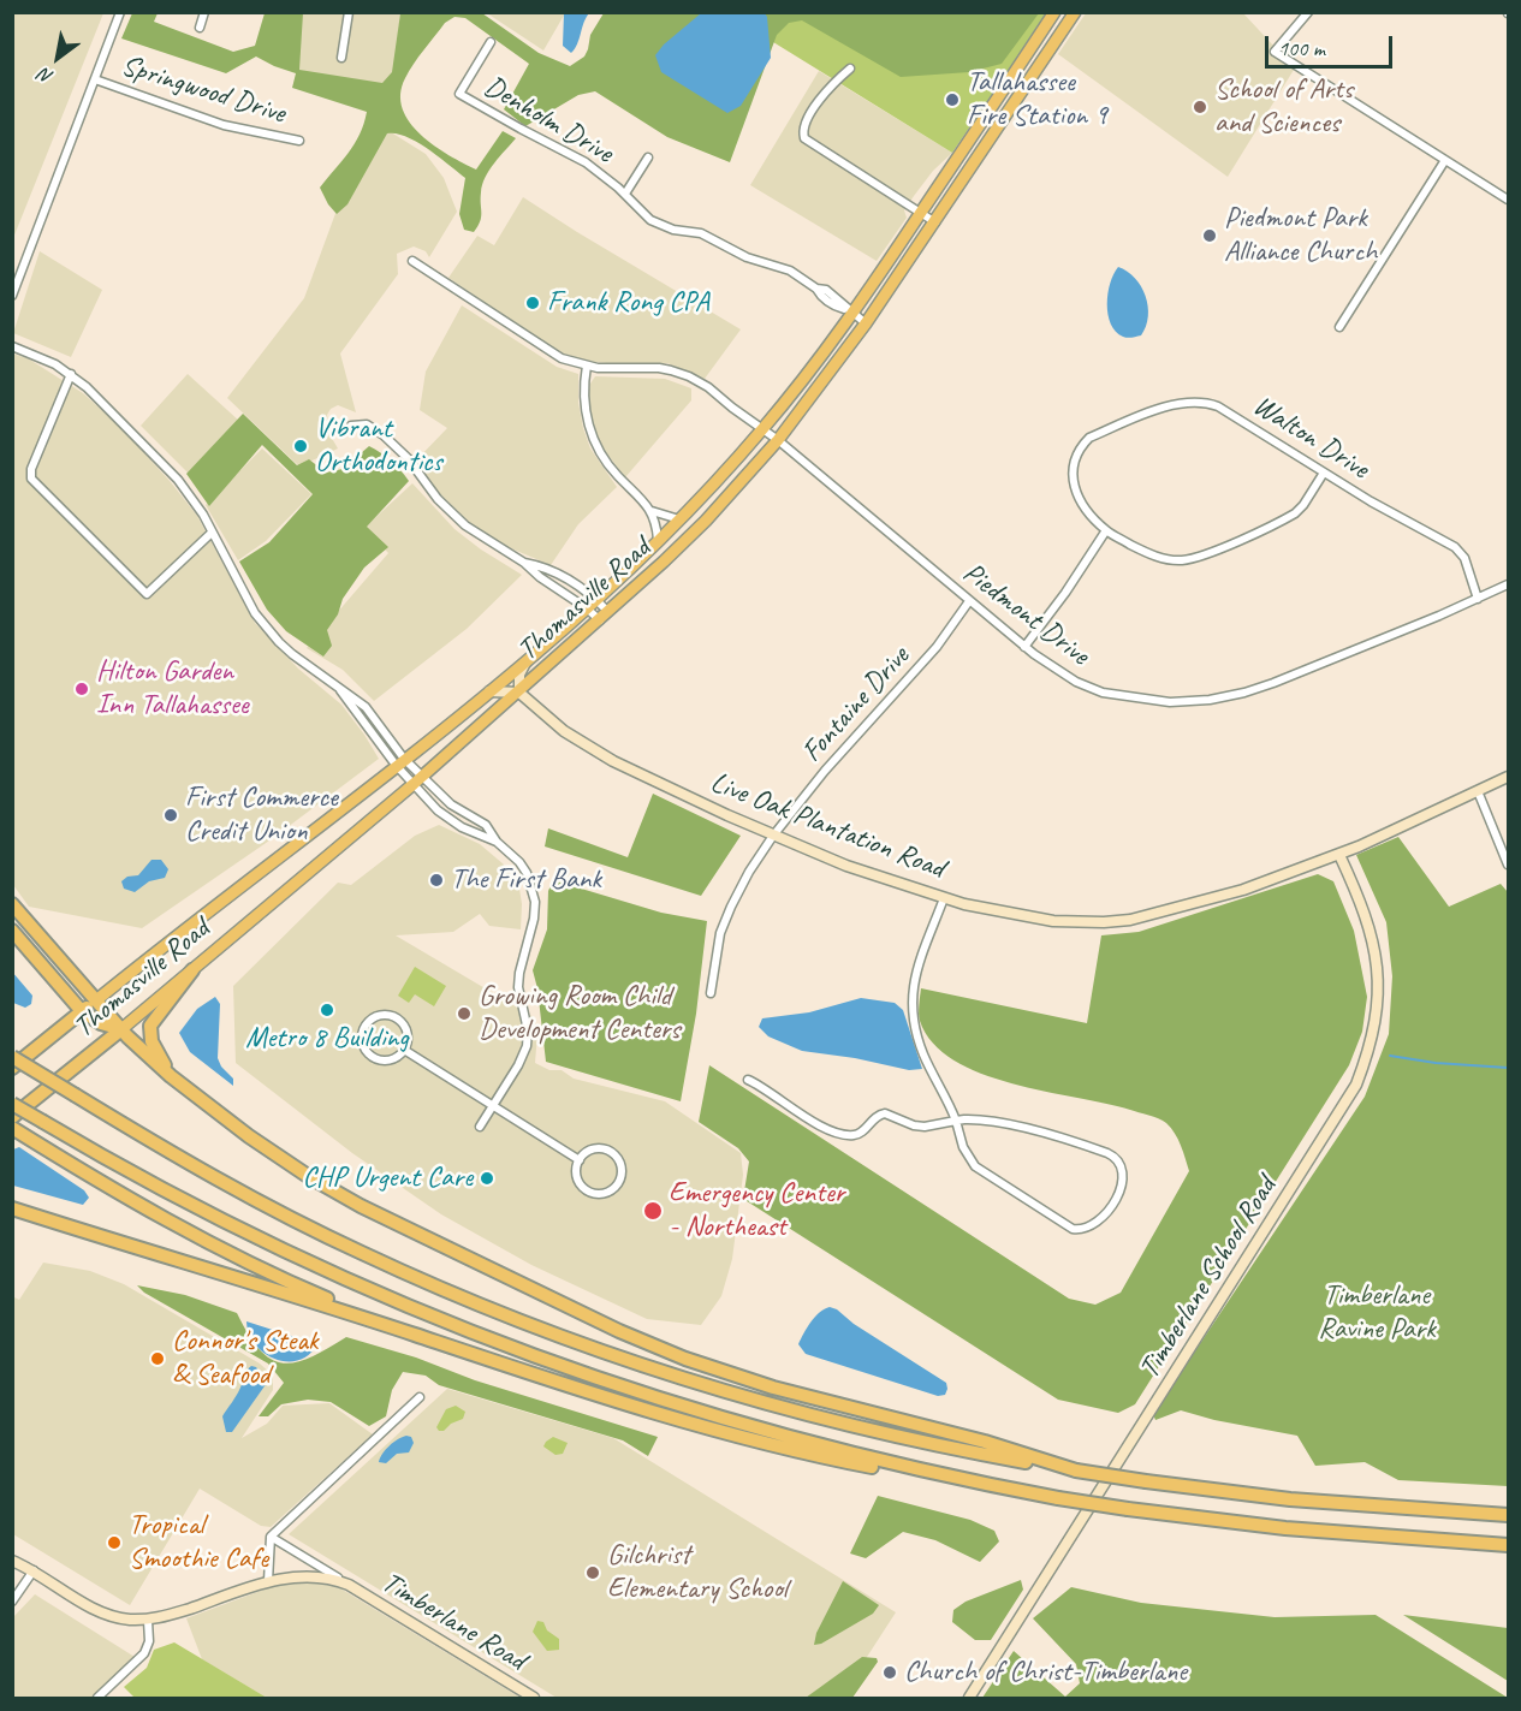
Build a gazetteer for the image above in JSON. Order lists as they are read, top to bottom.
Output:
{
  "streets": {
    "highway": ["Thomasville Road"],
    "street": [
      "Springwood Drive",
      "Denholm Drive",
      "Walton Drive",
      "Piedmont Drive",
      "Fontaine Drive",
      "Live Oak Plantation Road",
      "Timberlane School Road",
      "Timberlane Road"
    ]
  },
  "crossings": [
    ["Denholm Drive", "Thomasville Road"],
    ["Walton Drive", "Piedmont Drive"],
    ["Thomasville Road", "Piedmont Drive"],
    ["Thomasville Road", "Live Oak Plantation Road"],
    ["Piedmont Drive", "Fontaine Drive"],
    ["Fontaine Drive", "Live Oak Plantation Road"],
    ["Live Oak Plantation Road", "Timberlane School Road"]
  ],
  "parks": ["Timberlane Ravine Park"],
  "places": [
    "Tallahassee Fire Station 9",
    "School of Arts and Sciences",
    "Piedmont Park Alliance Church",
    "Frank Rong CPA",
    "Vibrant Orthodontics",
    "Hilton Garden Inn Tallahassee",
    "First Commerce Credit Union",
    "The First Bank",
    "Metro 8 Building",
    "Growing Room Child Development Centers",
    "CHP Urgent Care",
    "Emergency Center - Northeast",
    "Connor's Steak & Seafood",
    "Tropical Smoothie Cafe",
    "Gilchrist Elementary School",
    "Church of Christ-Timberlane"
  ],
  "scale_bar": "100 m",
  "north": "bottom left"
}
